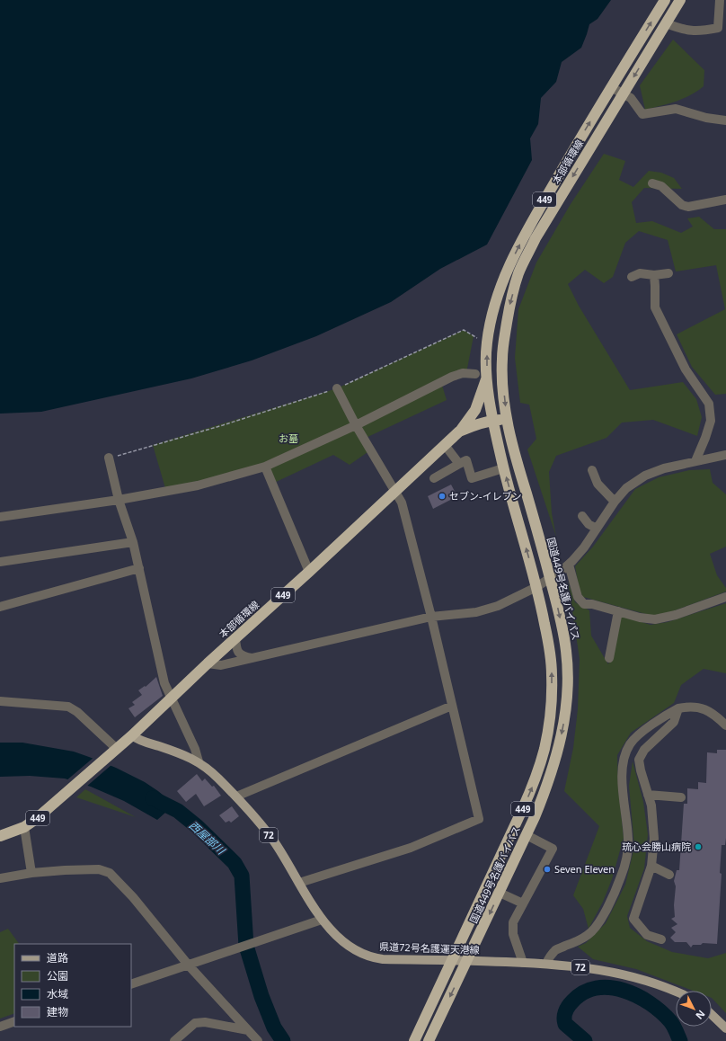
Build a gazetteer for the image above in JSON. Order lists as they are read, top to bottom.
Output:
{
  "streets": {
    "highway": ["本部循環線", "449", "国道449号名護バイパス"],
    "main road": ["72", "県道72号名護運天港線"]
  },
  "crossings": [
    ["本部循環線", "国道449号名護バイパス"],
    ["本部循環線", "県道72号名護運天港線"],
    ["国道449号名護バイパス", "県道72号名護運天港線"]
  ],
  "water": ["西屋部川"],
  "parks": ["お墓"],
  "places": ["セブン-イレブン", "琉心会勝山病院", "Seven Eleven"],
  "legend": [
    "道路",
    "公園",
    "水域",
    "建物"
  ],
  "north": "bottom right"
}
